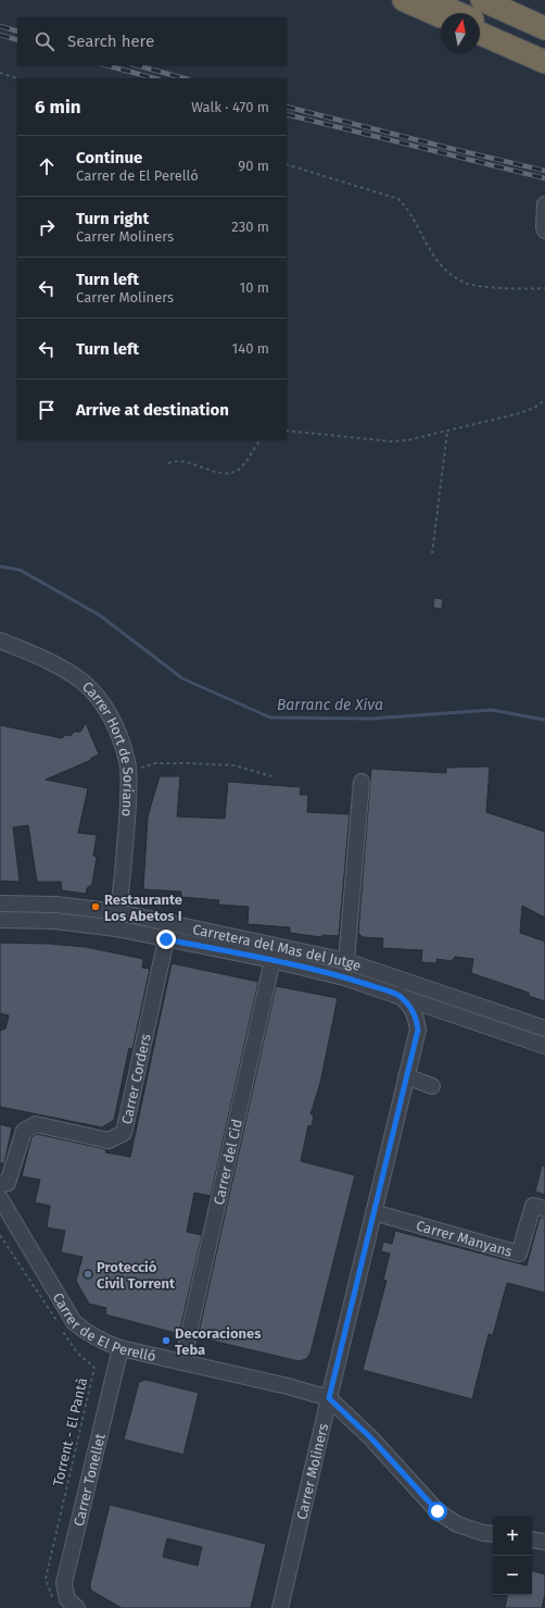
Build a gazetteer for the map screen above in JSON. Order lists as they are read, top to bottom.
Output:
{
  "streets": {
    "street": [
      "Carrer Hort de Soriano",
      "Carretera del Mas del Jutge",
      "Carrer Corders",
      "Carrer del Cid",
      "Carrer Manyans",
      "Carrer de El Perelló",
      "Carrer Moliners",
      "Carrer Tonellet"
    ],
    "path": ["Torrent - El Pantà"]
  },
  "crossings": [
    ["Carrer Hort de Soriano", "Carretera del Mas del Jutge"],
    ["Carretera del Mas del Jutge", "Carrer Corders"],
    ["Carretera del Mas del Jutge", "Carrer del Cid"],
    ["Carrer del Cid", "Carrer de El Perelló"],
    ["Carrer Manyans", "Carrer Moliners"],
    ["Carrer de El Perelló", "Carrer Moliners"],
    ["Carrer de El Perelló", "Carrer Tonellet"]
  ],
  "water": ["Barranc de Xiva"],
  "places": ["Restaurante Los Abetos I", "Protecció Civil Torrent", "Decoraciones Teba"],
  "north": "top",
  "page": {
    "search": "Search here",
    "heading": ["6 min", "Walk · 470 m"],
    "list": [
      ["Continue", "Carrer de El Perelló", "90 m"],
      ["Turn right", "Carrer Moliners", "230 m"],
      ["Turn left", "Carrer Moliners", "10 m"],
      ["Turn left", "140 m"],
      "Arrive at destination"
    ],
    "map_buttons": ["+", "−"]
  }
}
